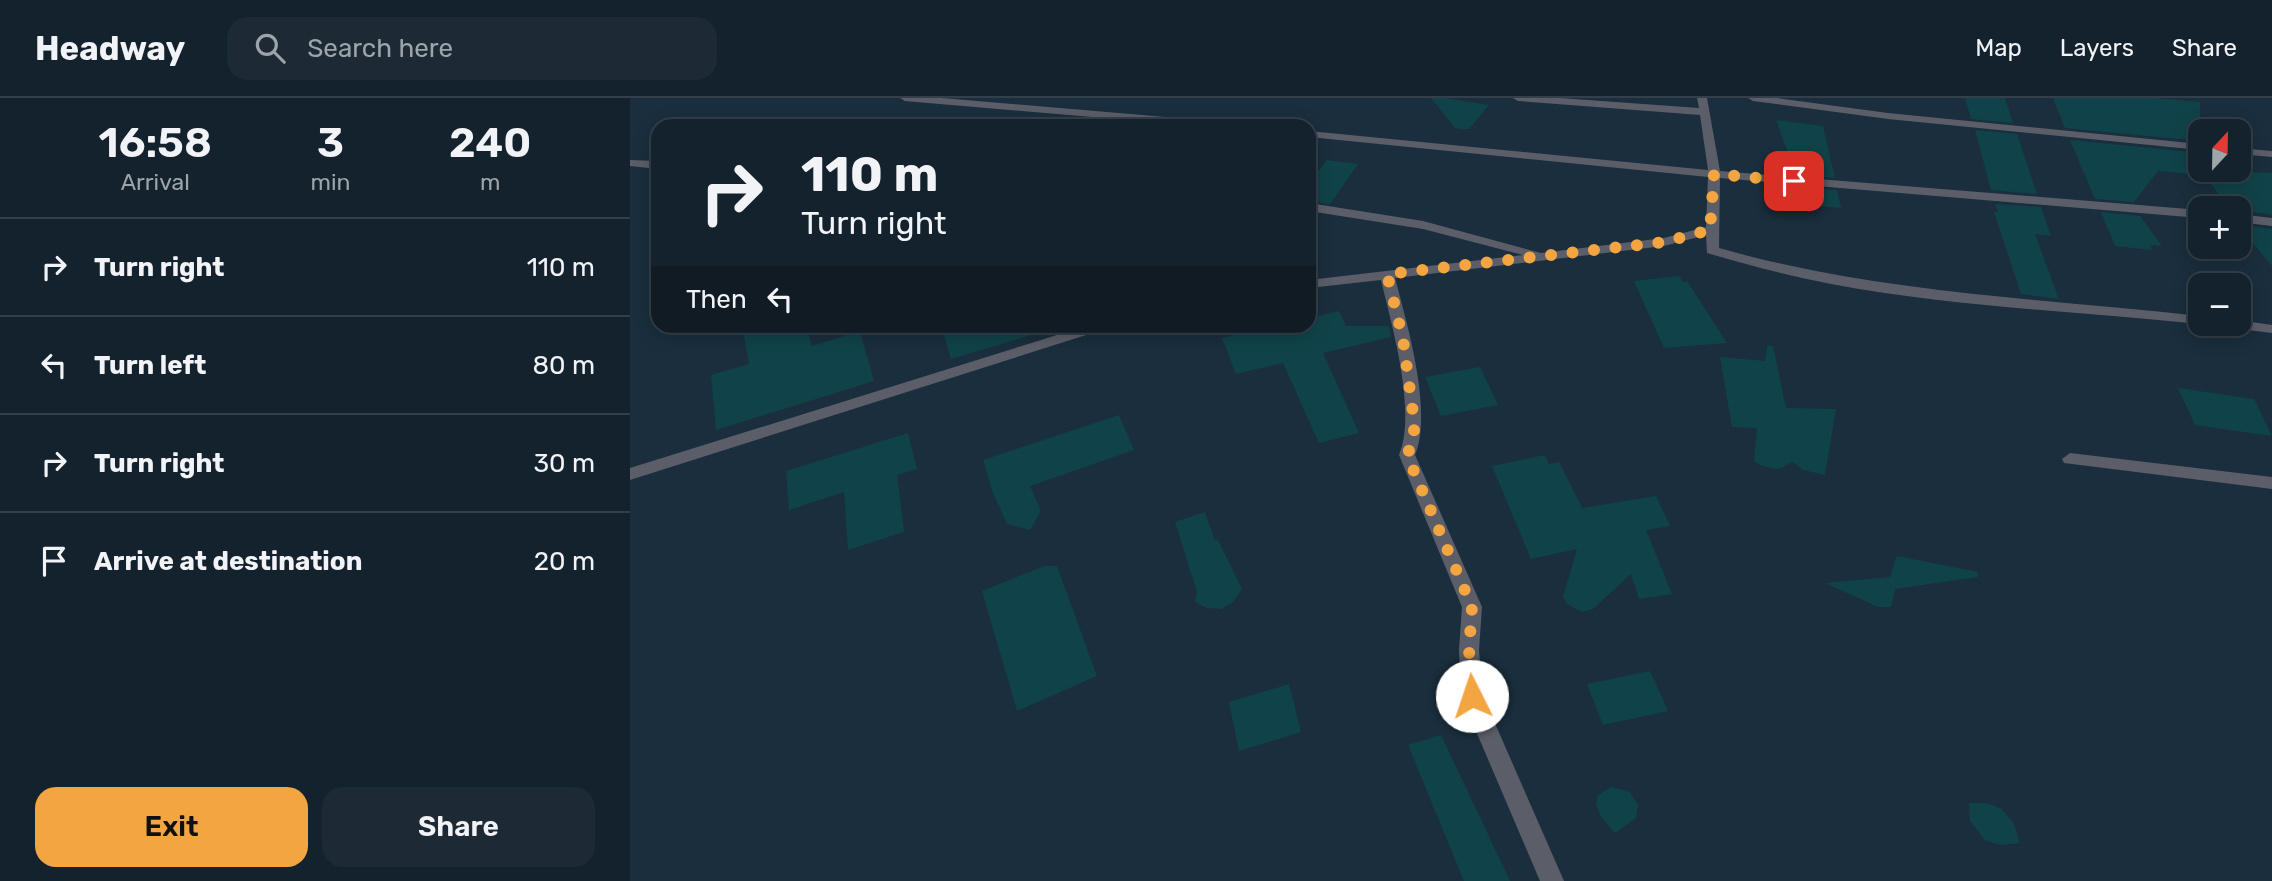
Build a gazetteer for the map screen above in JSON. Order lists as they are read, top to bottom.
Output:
{
  "north": "top",
  "page": {
    "header": "Headway",
    "search": "Search here",
    "nav": ["Map", "Layers", "Share"],
    "eta": [
      "16:58",
      "Arrival",
      "3",
      "min",
      "240",
      "m"
    ],
    "map_buttons": ["+", "−"],
    "turn": ["110 m", "Turn right"],
    "list": [
      {
        "name": "Turn right",
        "value": "110 m"
      },
      {
        "name": "Turn left",
        "value": "80 m"
      },
      {
        "name": "Turn right",
        "value": "30 m"
      },
      {
        "name": "Arrive at destination",
        "value": "20 m"
      }
    ],
    "then": "Then",
    "buttons": ["Exit", "Share"]
  }
}
